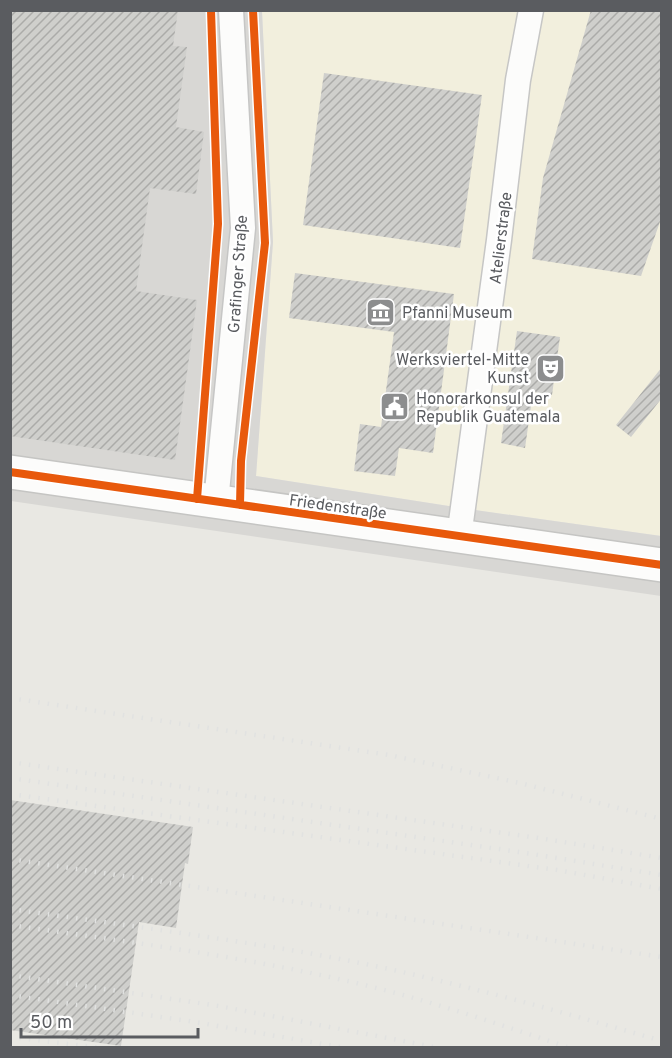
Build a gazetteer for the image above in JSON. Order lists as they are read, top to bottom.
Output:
{
  "streets": {
    "street": ["Atelierstraße", "Grafinger Straße", "Friedenstraße"]
  },
  "crossings": [
    ["Atelierstraße", "Friedenstraße"],
    ["Grafinger Straße", "Friedenstraße"]
  ],
  "places": {
    "museum": ["Pfanni Museum"],
    "theatre": ["Werksviertel-Mitte Kunst"],
    "public building": ["Honorarkonsul der Republik Guatemala"]
  },
  "scale_bar": "50 m"
}
